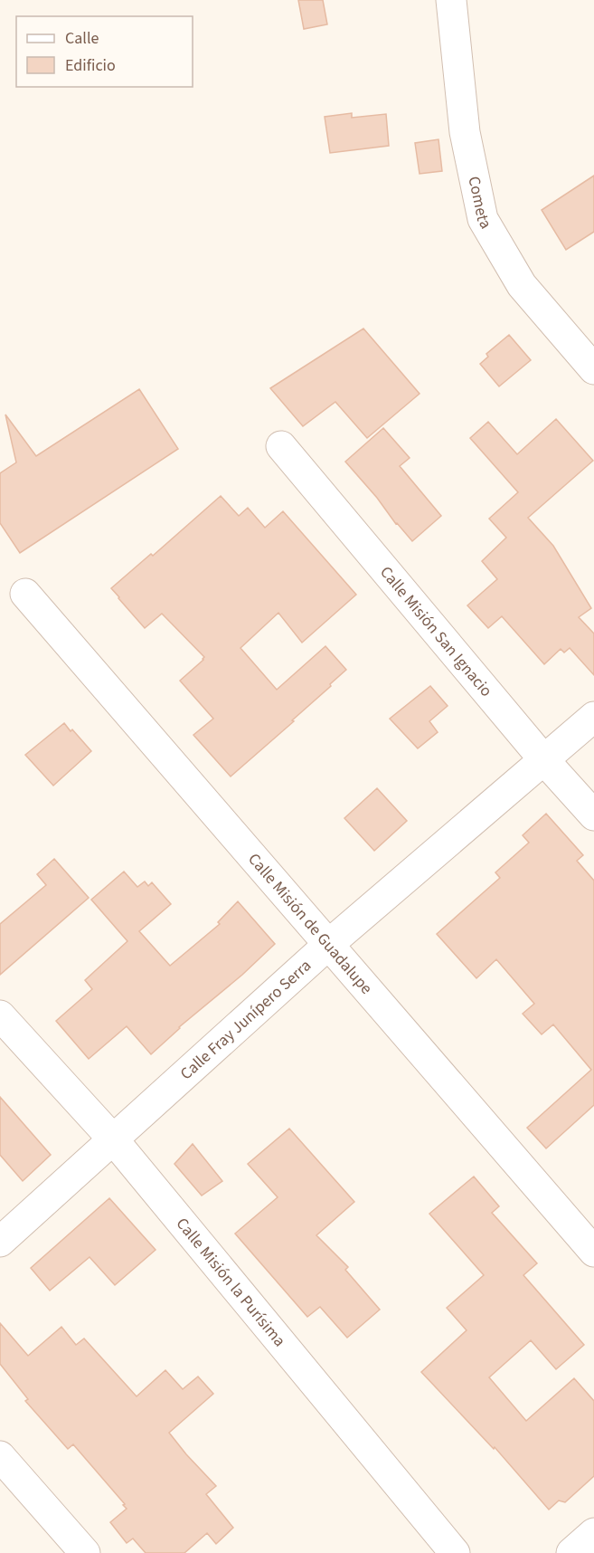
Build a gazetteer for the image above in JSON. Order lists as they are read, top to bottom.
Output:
{
  "streets": {
    "street": [
      "Cometa",
      "Calle Misión San Ignacio",
      "Calle Misión de Guadalupe",
      "Calle Fray Junípero Serra",
      "Calle Misión la Purísima"
    ]
  },
  "crossings": [
    ["Calle Misión San Ignacio", "Calle Fray Junípero Serra"],
    ["Calle Misión de Guadalupe", "Calle Fray Junípero Serra"],
    ["Calle Fray Junípero Serra", "Calle Misión la Purísima"]
  ],
  "legend": ["Calle", "Edificio"]
}
